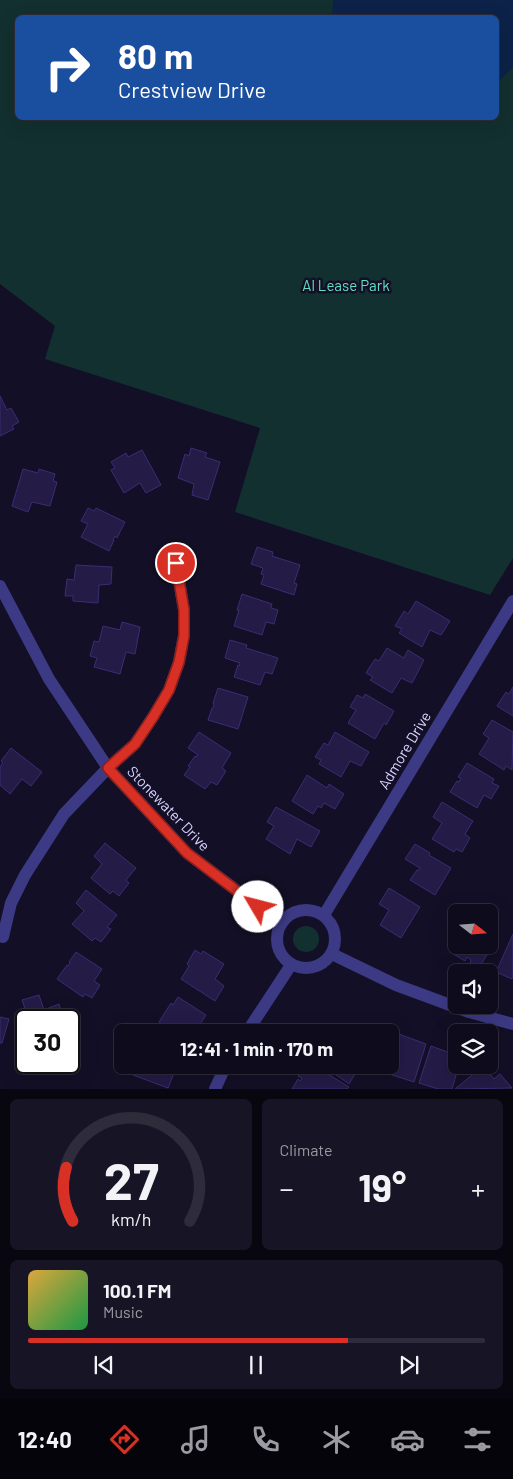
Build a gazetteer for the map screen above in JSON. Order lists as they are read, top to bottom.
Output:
{
  "streets": {
    "street": ["Admore Drive", "Stonewater Drive"]
  },
  "crossings": [
    ["Admore Drive", "Stonewater Drive"]
  ],
  "parks": ["Al Lease Park"],
  "north": "right",
  "page": {
    "turn": ["80 m", "Crestview Drive"],
    "limit": "30",
    "trip": "12:41 · 1 min · 170 m",
    "tile": "Climate",
    "heat": ["−", "19°", "+"],
    "song": ["100.1 FM", "Music"],
    "tabs": "12:40",
    "gauge": ["27", "km/h"]
  }
}
